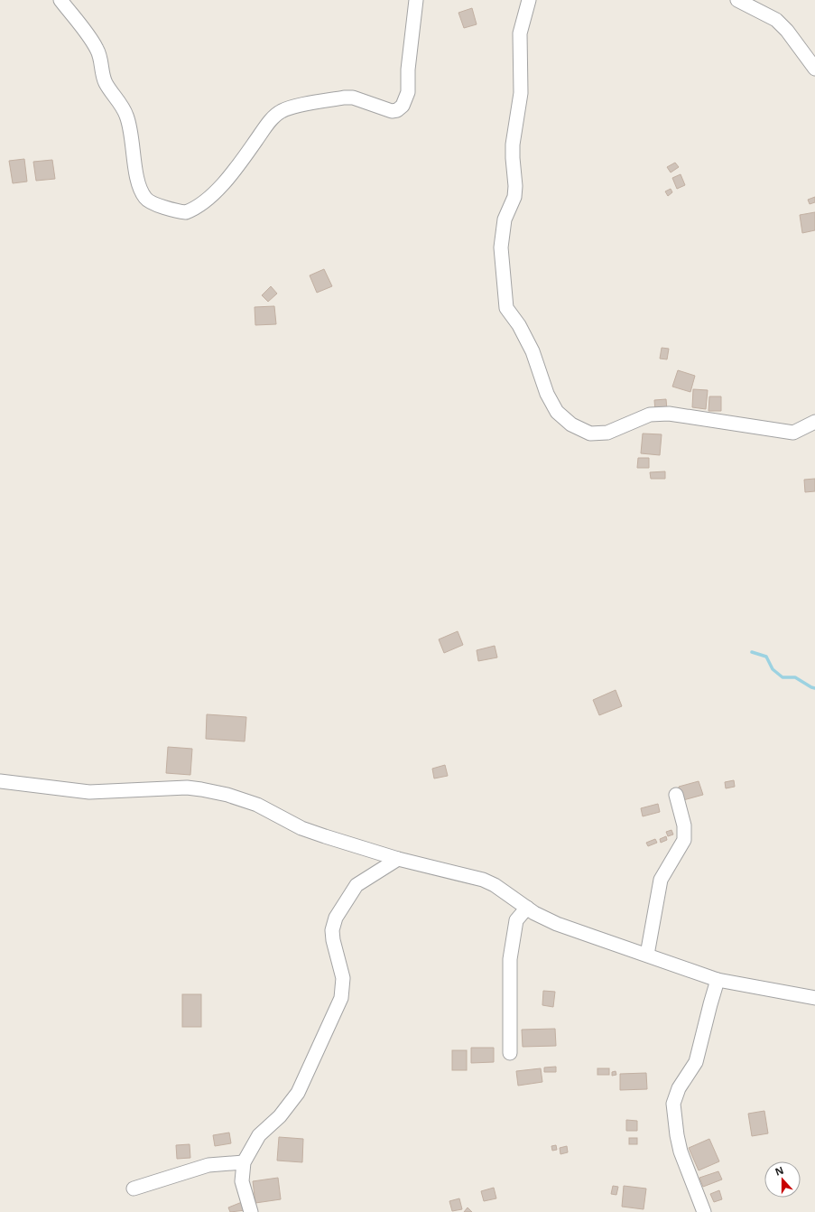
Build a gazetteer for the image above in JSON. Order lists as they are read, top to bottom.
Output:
{
  "north": "top"
}
